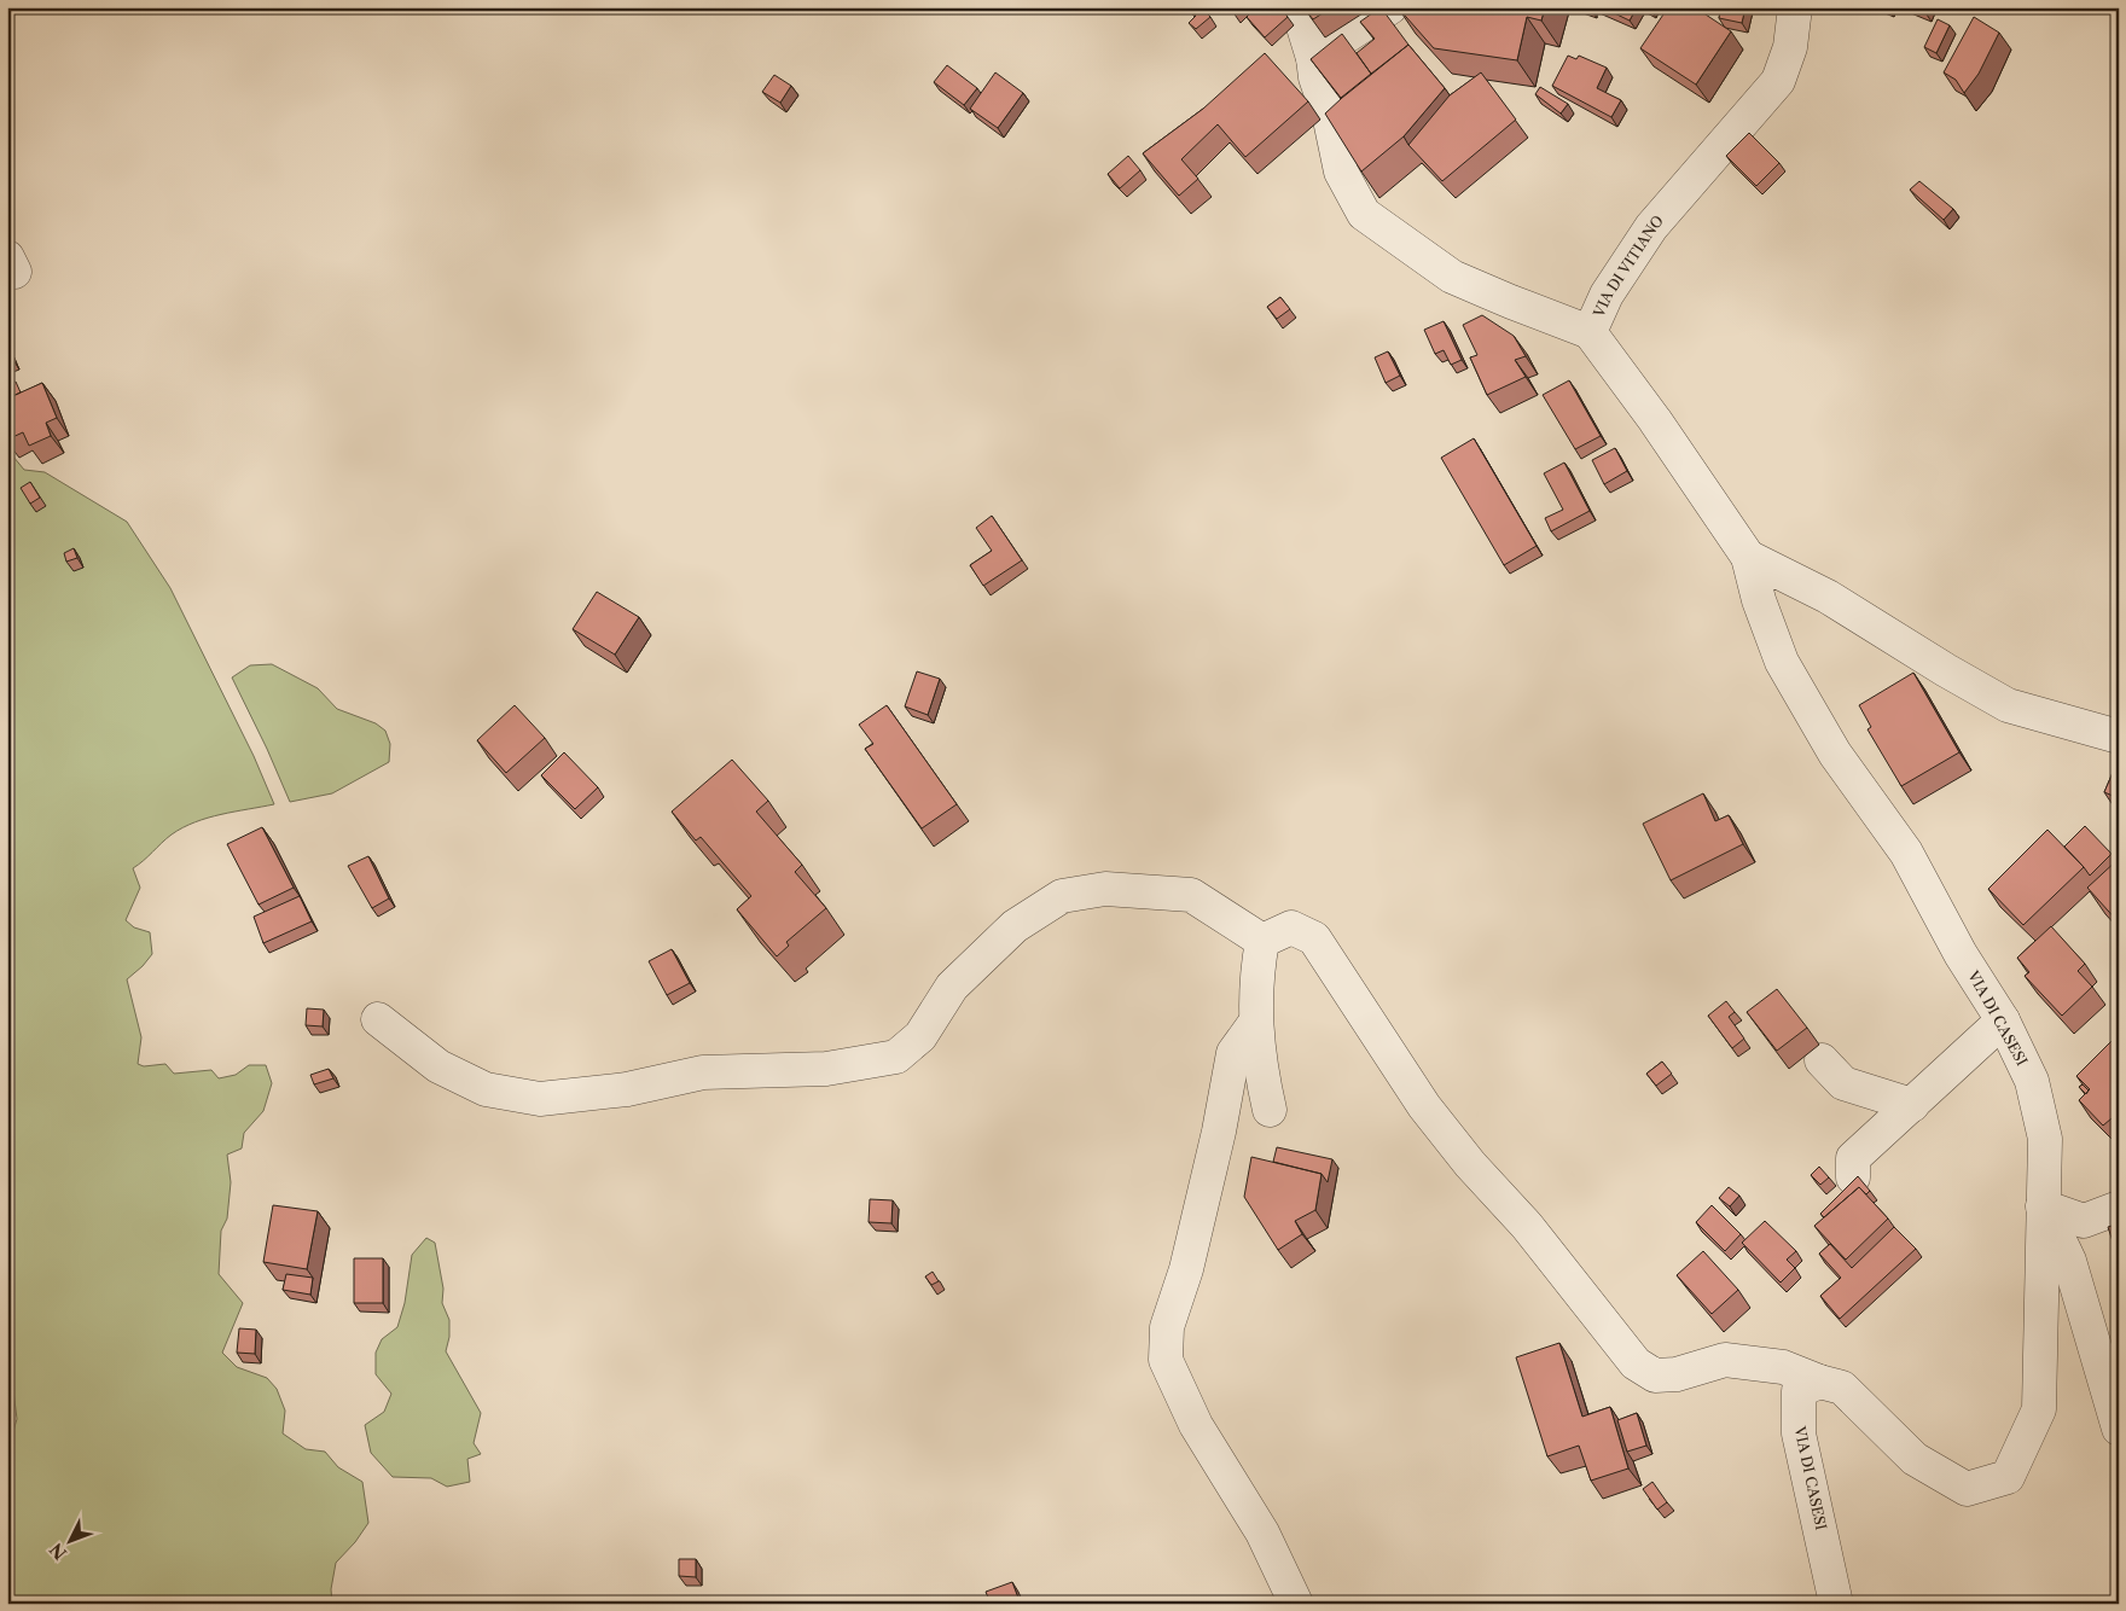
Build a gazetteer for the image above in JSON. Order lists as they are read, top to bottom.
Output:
{
  "streets": {
    "street": ["VIA DI VITIANO", "VIA DI CASESI"]
  },
  "crossings": [
    ["VIA DI VITIANO", "VIA DI CASESI"]
  ],
  "north": "bottom left"
}
